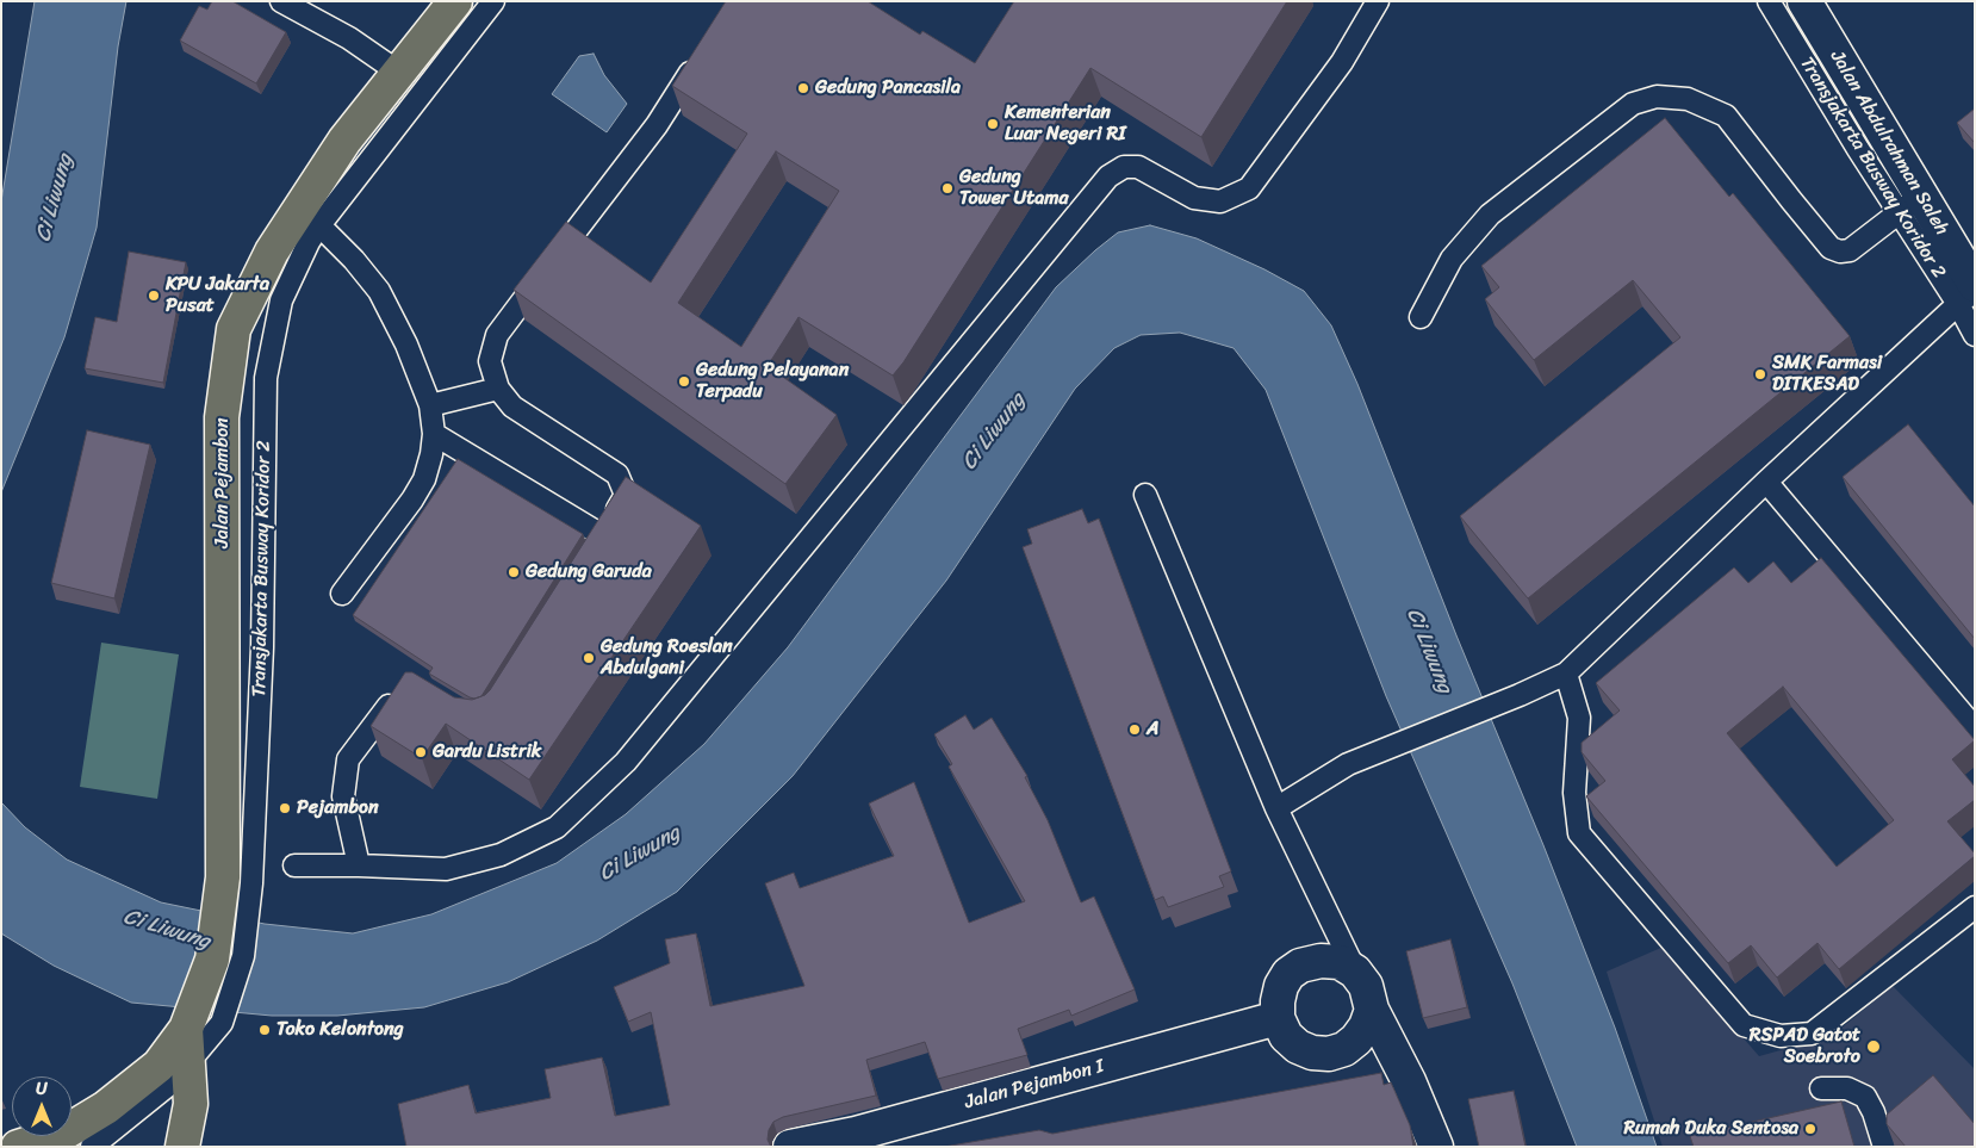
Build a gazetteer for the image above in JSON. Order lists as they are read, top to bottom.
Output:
{
  "streets": {
    "main road": ["Jalan Pejambon"],
    "street": ["Jalan Abdulrahman Saleh", "Jalan Pejambon I"],
    "lane": ["Transjakarta Busway Koridor 2"]
  },
  "crossings": [
    ["Jalan Abdulrahman Saleh", "Transjakarta Busway Koridor 2"],
    ["Transjakarta Busway Koridor 2", "Jalan Pejambon"]
  ],
  "water": ["Ci Liwung"],
  "places": [
    "Gedung Pancasila",
    "Kementerian Luar Negeri RI",
    "Gedung Tower Utama",
    "KPU Jakarta Pusat",
    "SMK Farmasi DITKESAD",
    "Gedung Pelayanan Terpadu",
    "Gedung Garuda",
    "Gedung Roeslan Abdulgani",
    "A",
    "Gardu Listrik",
    "Pejambon",
    "Toko Kelontong",
    "RSPAD Gatot Soebroto",
    "Rumah Duka Sentosa"
  ],
  "north": "top"
}
